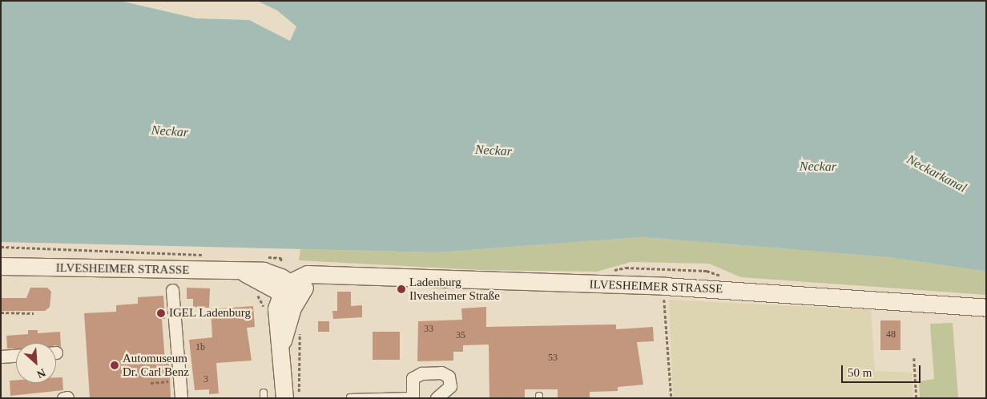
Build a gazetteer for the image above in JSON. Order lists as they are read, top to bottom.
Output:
{
  "streets": {
    "main road": ["ILVESHEIMER STRASSE"]
  },
  "water": ["Neckar", "Neckarkanal"],
  "places": ["Ladenburg Ilvesheimer Straße", "IGEL Ladenburg", "Automuseum Dr. Carl Benz"],
  "house_numbers": [
    "33",
    "48",
    "35",
    "1b",
    "53",
    "3"
  ],
  "scale_bar": "50 m",
  "north": "bottom right"
}
